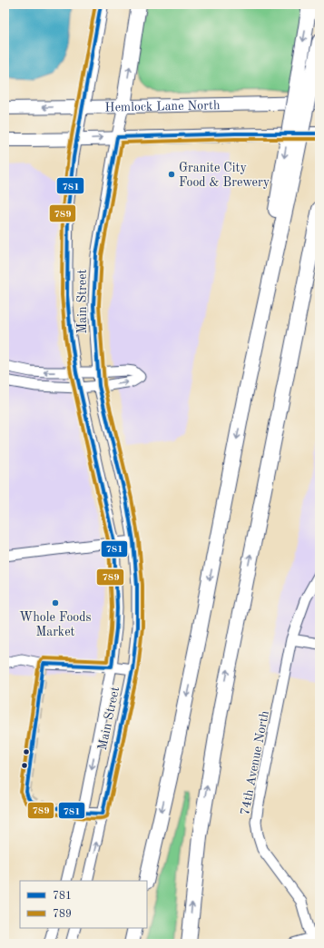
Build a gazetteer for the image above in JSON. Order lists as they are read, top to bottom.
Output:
{
  "streets": {
    "main road": ["Hemlock Lane North"],
    "street": ["Main Street", "74th Avenue North"]
  },
  "crossings": [
    ["Hemlock Lane North", "Main Street"]
  ],
  "places": ["Granite City Food & Brewery", "Whole Foods Market"],
  "lines": ["transit line 781", "transit line 789"],
  "legend": ["781", "789"]
}
